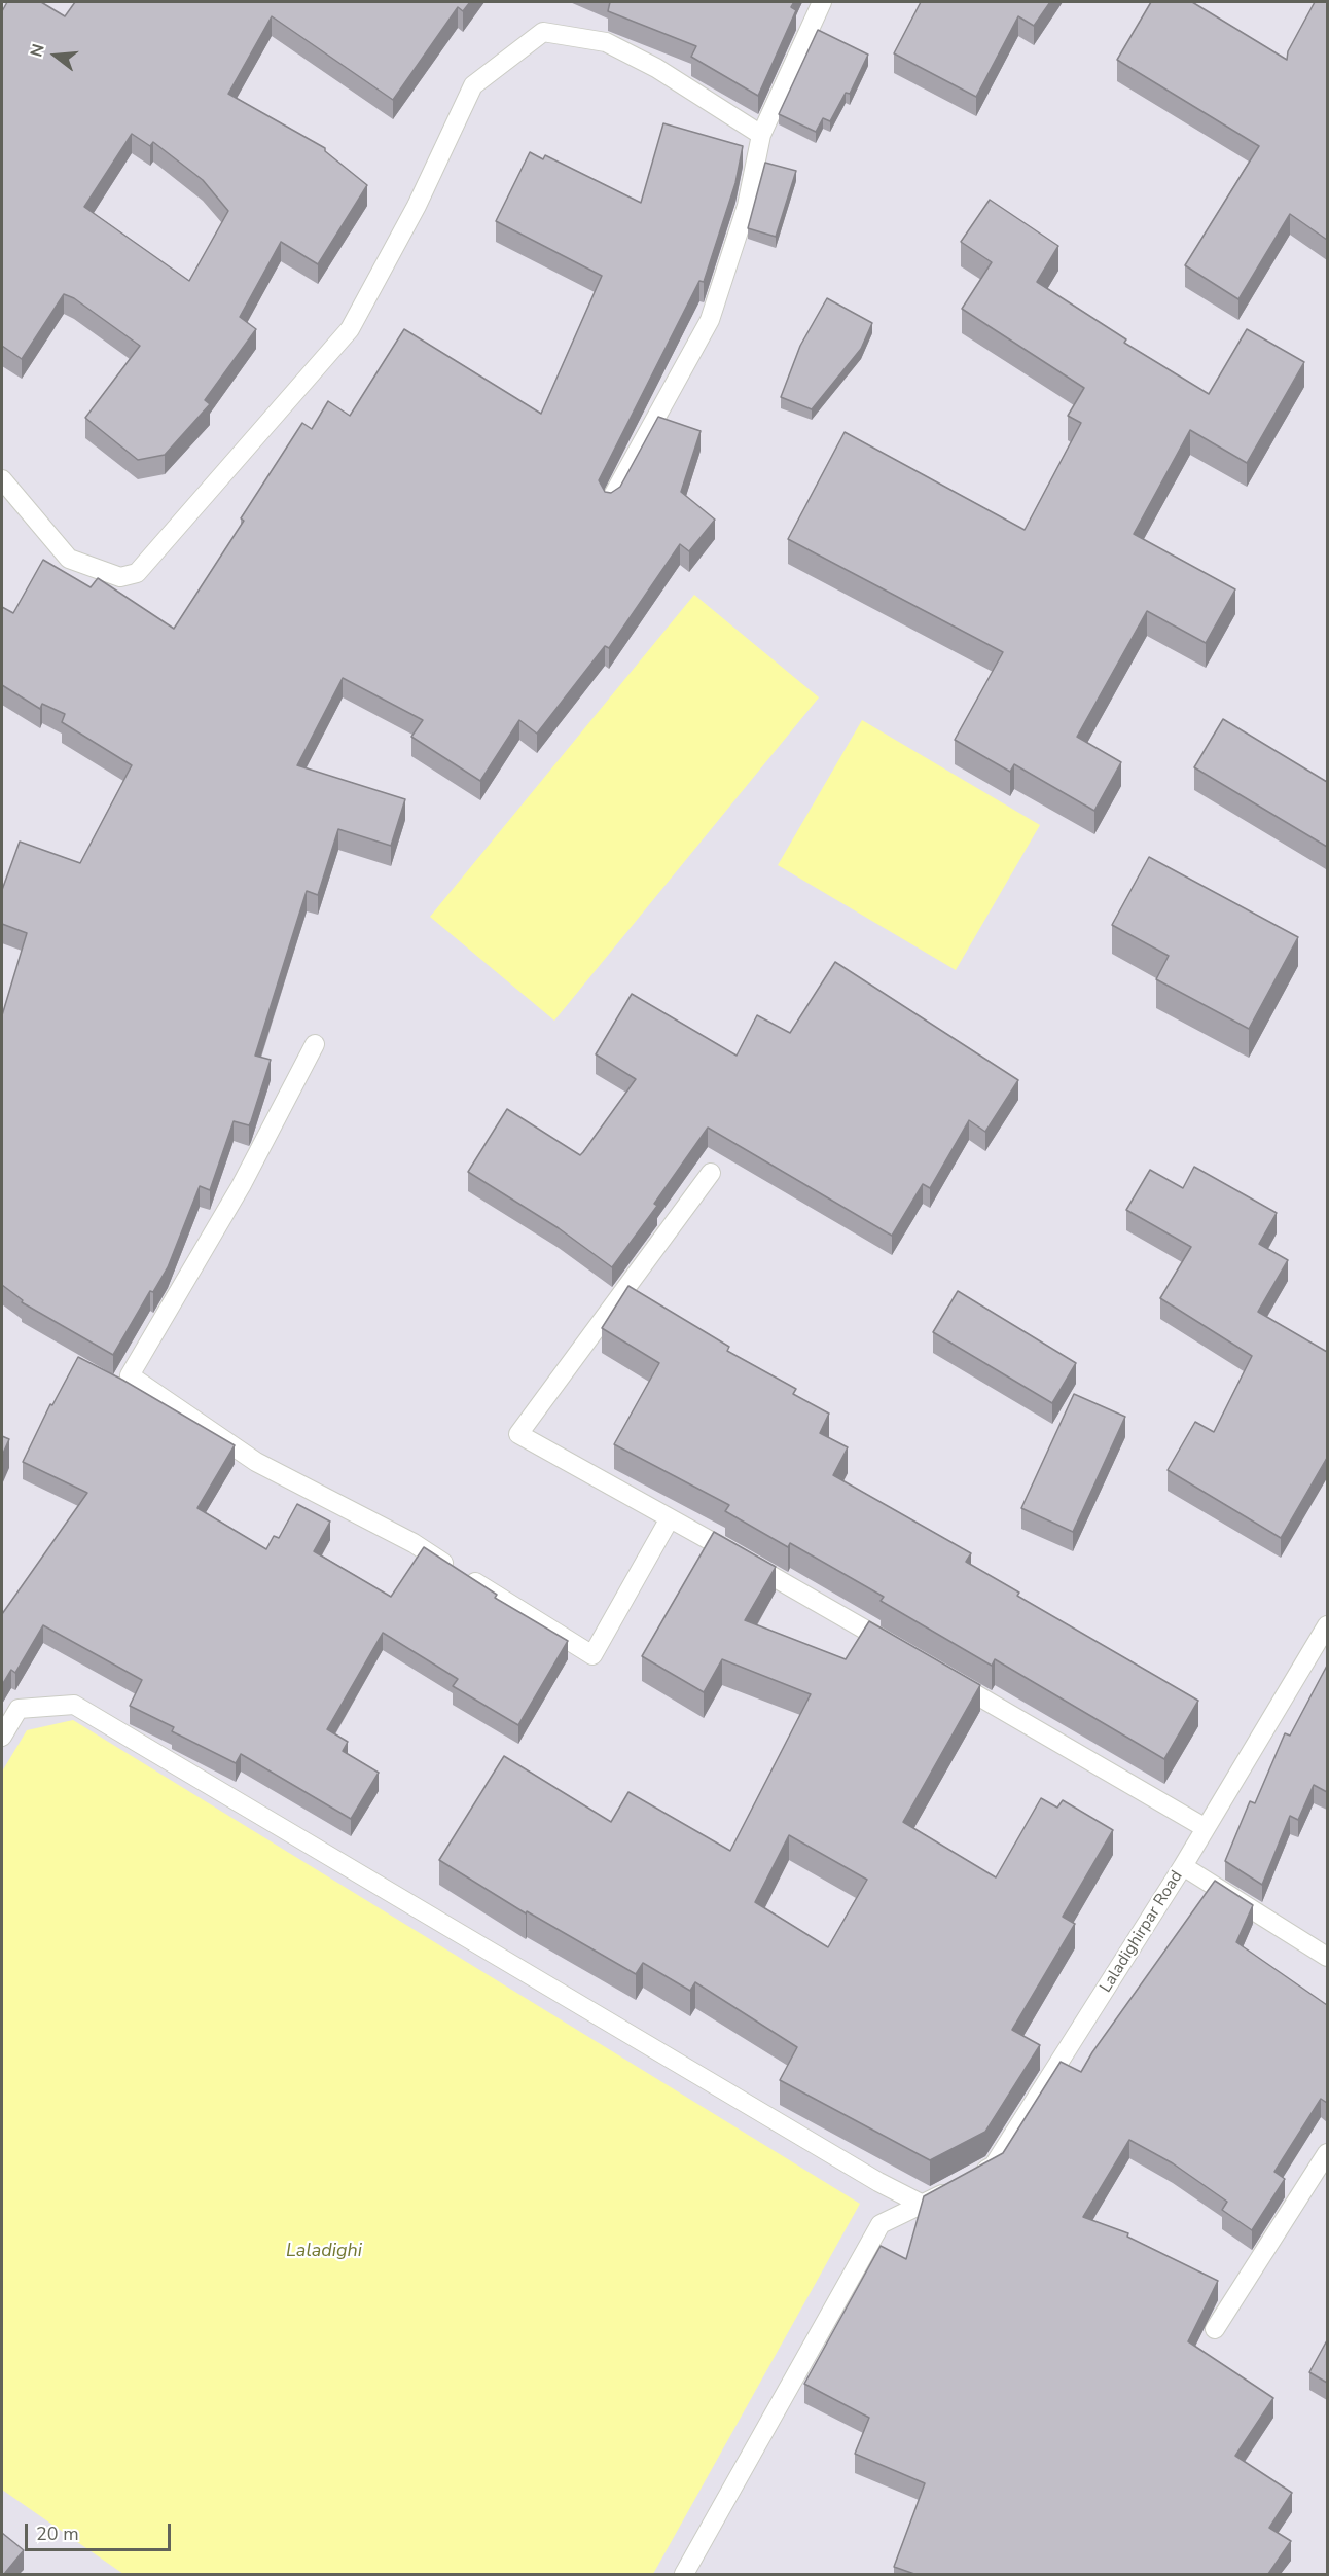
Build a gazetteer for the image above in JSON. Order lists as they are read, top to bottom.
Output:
{
  "streets": {
    "street": ["Laladighirpar Road"]
  },
  "water": ["Laladighi"],
  "scale_bar": "20 m",
  "north": "left"
}
